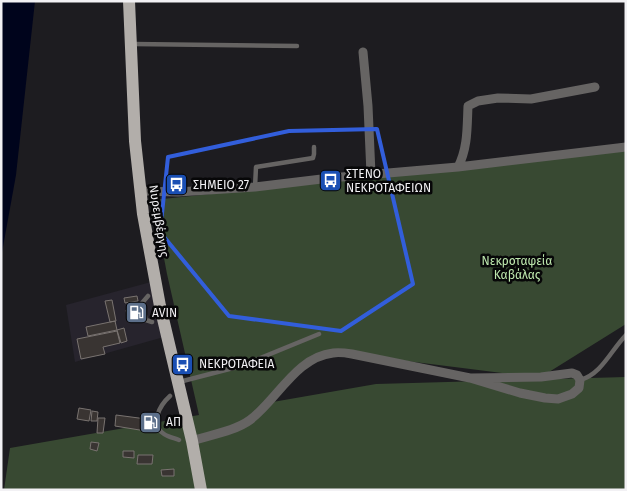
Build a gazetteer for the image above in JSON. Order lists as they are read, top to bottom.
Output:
{
  "streets": {
    "main road": ["Νυρεμβέργης"]
  },
  "parks": ["Νεκροταφεία Καβάλας"],
  "places": {
    "bus stop": ["ΣΤΕΝΟ ΝΕΚΡΟΤΑΦΕΙΩΝ", "ΣΗΜΕΙΟ 27", "ΝΕΚΡΟΤΑΦΕΙΑ"],
    "fuel station": ["AVIN", "ΑΠ"]
  }
}
